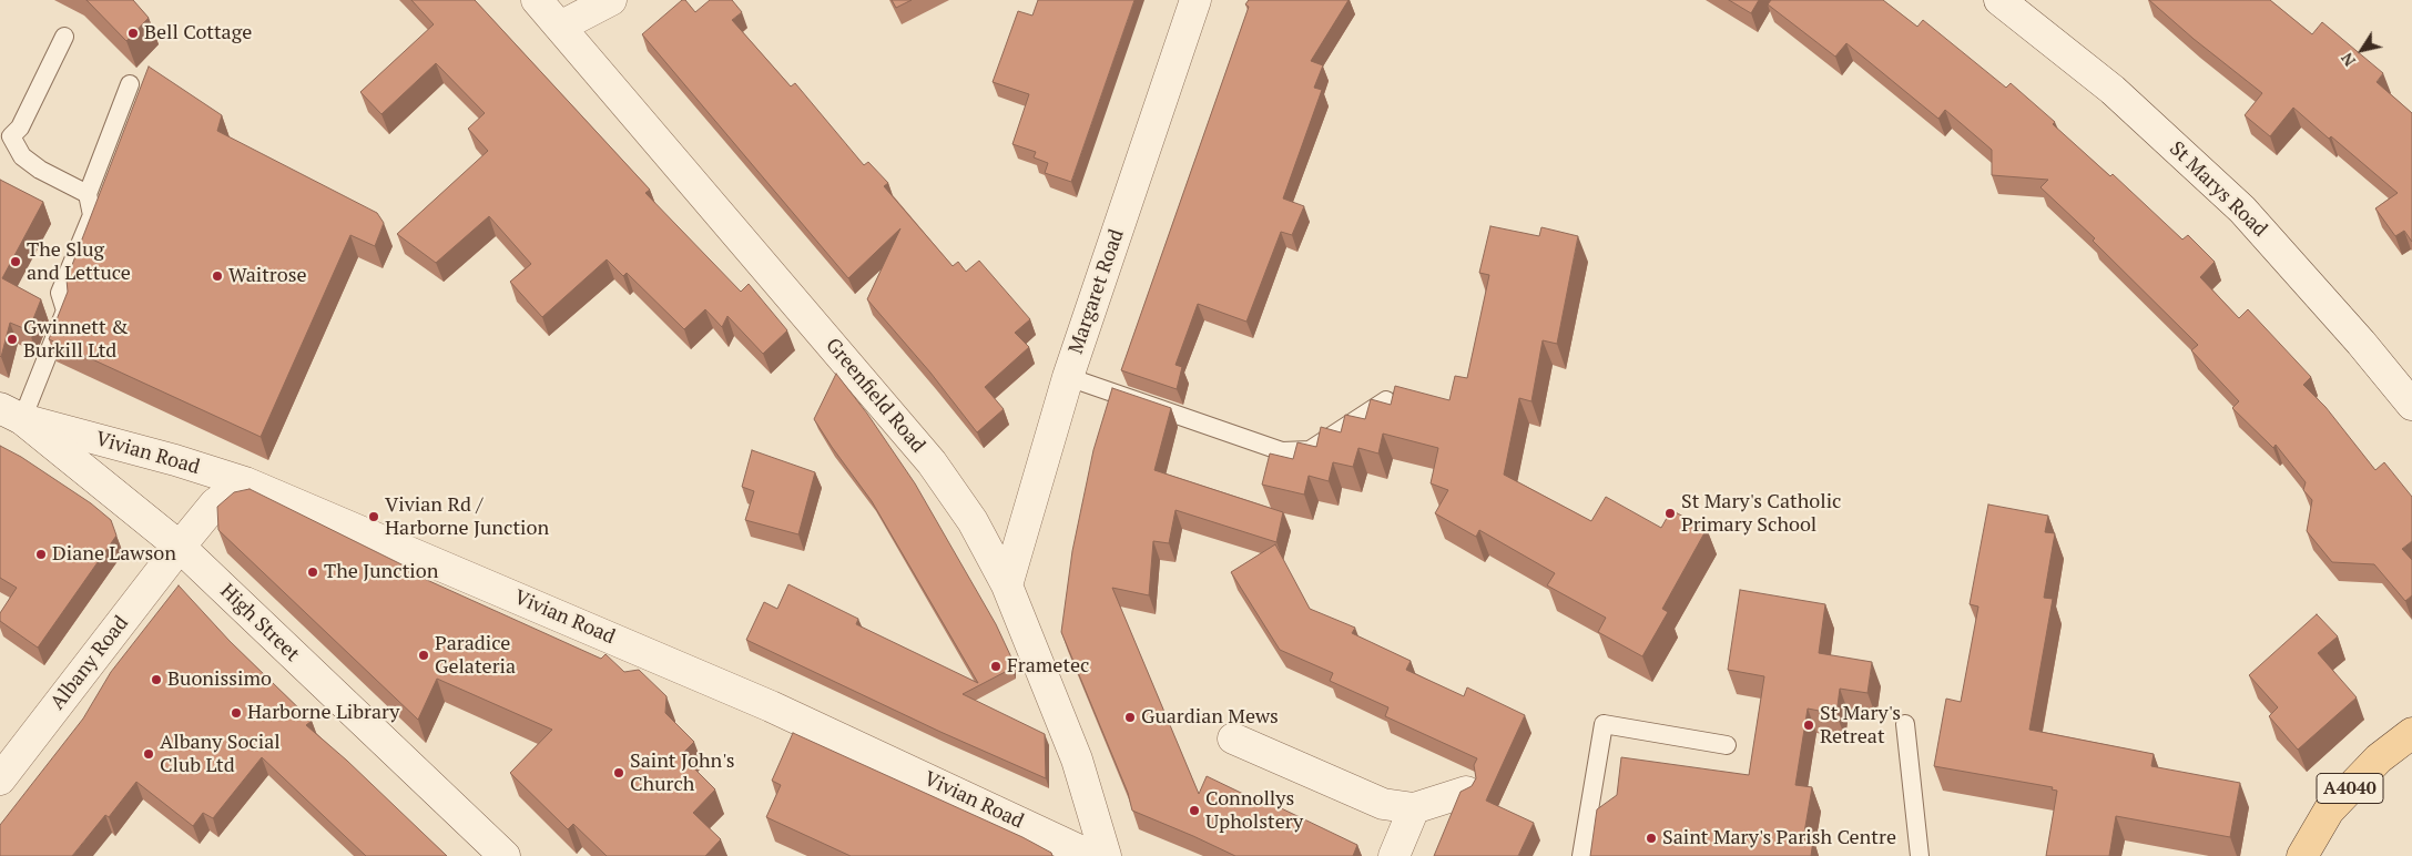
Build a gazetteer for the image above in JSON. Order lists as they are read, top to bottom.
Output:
{
  "streets": {
    "main road": ["A4040"],
    "street": [
      "St Marys Road",
      "Margaret Road",
      "Greenfield Road",
      "Vivian Road",
      "High Street",
      "Albany Road"
    ]
  },
  "crossings": [
    ["Margaret Road", "Greenfield Road"],
    ["Vivian Road", "High Street"],
    ["Vivian Road", "Albany Road"],
    ["High Street", "Albany Road"]
  ],
  "places": [
    "Bell Cottage",
    "The Slug and Lettuce",
    "Waitrose",
    "Gwinnett & Burkill Ltd",
    "St Mary's Catholic Primary School",
    "Vivian Rd / Harborne Junction",
    "Diane Lawson",
    "The Junction",
    "Paradice Gelateria",
    "Frametec",
    "Buonissimo",
    "Harborne Library",
    "Guardian Mews",
    "St Mary's Retreat",
    "Albany Social Club Ltd",
    "Saint John's Church",
    "Connollys Upholstery",
    "Saint Mary's Parish Centre"
  ],
  "north": "bottom left"
}
